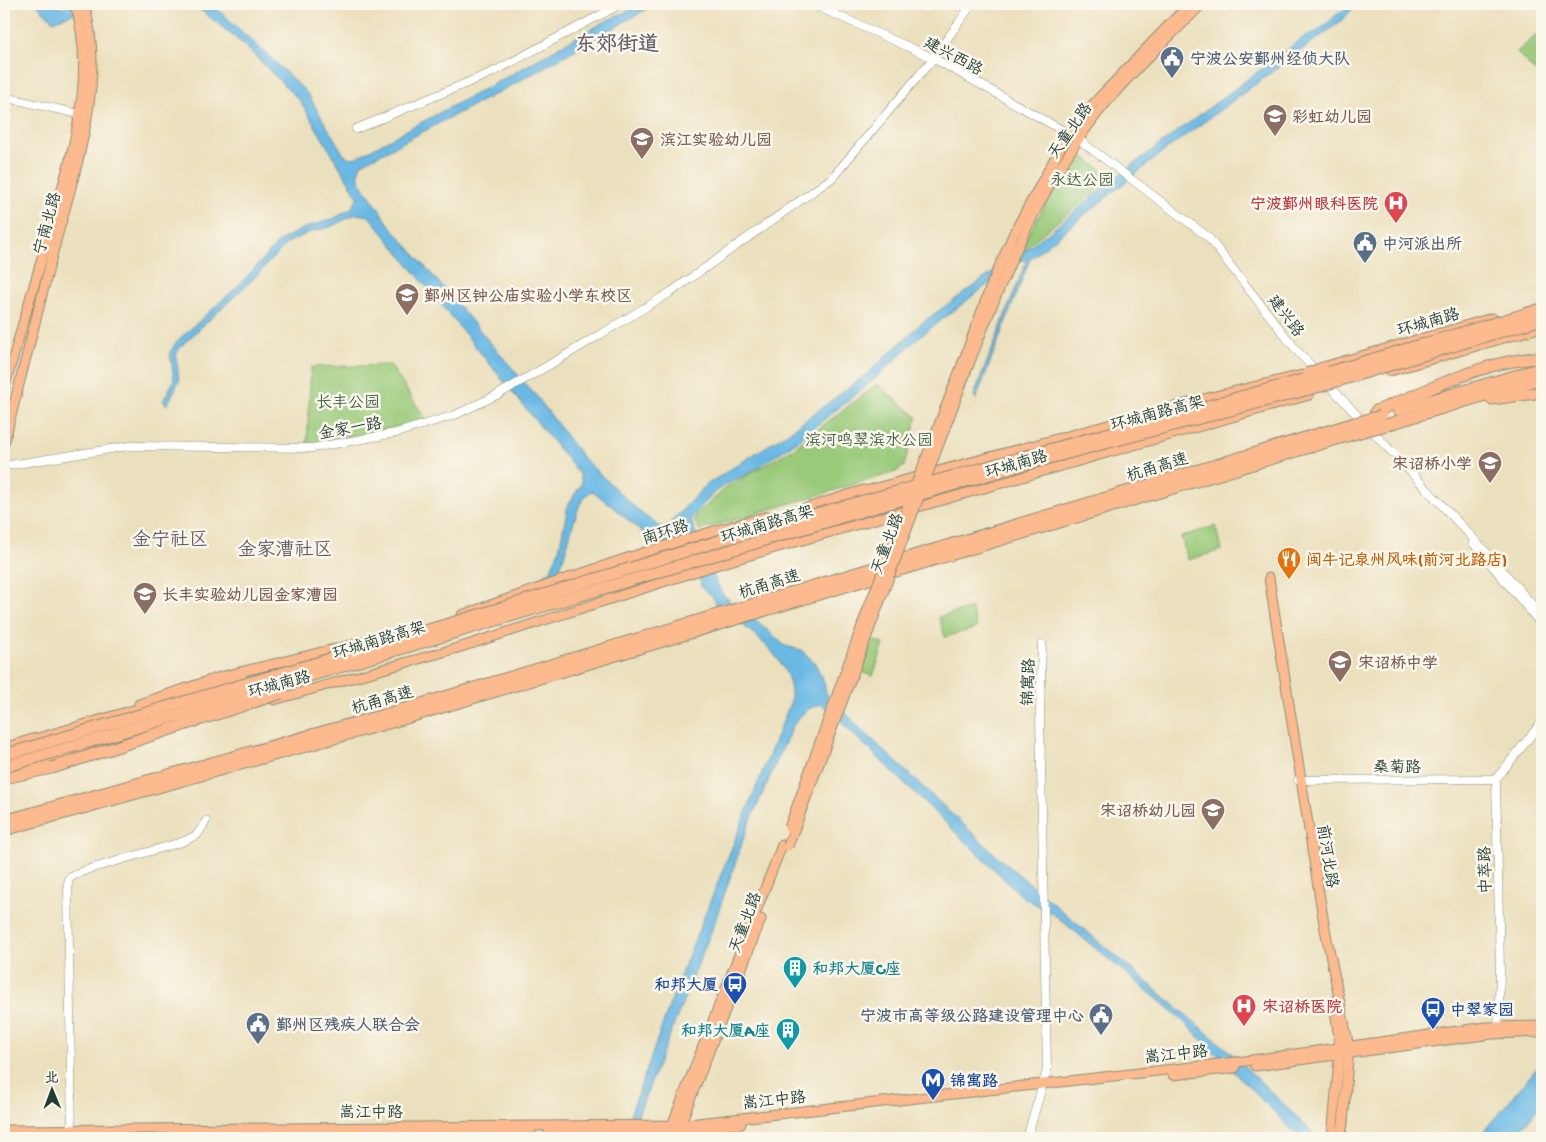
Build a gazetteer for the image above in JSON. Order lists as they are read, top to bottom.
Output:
{
  "streets": {
    "highway": ["环城南路高架", "杭甬高速"],
    "main road": [
      "天童北路",
      "宁南北路",
      "环城南路",
      "南环路",
      "前河北路",
      "嵩江中路"
    ],
    "street": [
      "建兴西路",
      "建兴路",
      "金家一路",
      "锦寓路",
      "桑菊路",
      "中萃路"
    ]
  },
  "crossings": [
    ["建兴西路", "天童北路"],
    ["建兴西路", "建兴路"],
    ["建兴西路", "金家一路"],
    ["天童北路", "建兴路"],
    ["天童北路", "嵩江中路"],
    ["环城南路", "南环路"],
    ["锦寓路", "嵩江中路"],
    ["桑菊路", "前河北路"],
    ["桑菊路", "中萃路"],
    ["前河北路", "嵩江中路"],
    ["中萃路", "嵩江中路"]
  ],
  "districts": ["东郊街道", "金宁社区", "金家漕社区"],
  "parks": ["永达公园", "长丰公园", "滨河鸣翠滨水公园"],
  "places": {
    "public building": [
      "宁波公安鄞州经侦大队",
      "中河派出所",
      "宁波市高等级公路建设管理中心",
      "鄞州区残疾人联合会"
    ],
    "school or university": [
      "彩虹幼儿园",
      "滨江实验幼儿园",
      "鄞州区钟公庙实验小学东校区",
      "宋诏桥小学",
      "长丰实验幼儿园金家漕园",
      "宋诏桥中学",
      "宋诏桥幼儿园"
    ],
    "hospital": ["宁波鄞州眼科医院", "宋诏桥医院"],
    "restaurant": ["闽牛记泉州风味(前河北路店)"],
    "building": ["和邦大厦C座", "和邦大厦A座"],
    "bus stop": ["和邦大厦", "中翠家园"],
    "metro station": ["锦寓路"]
  },
  "north": "top"
}
